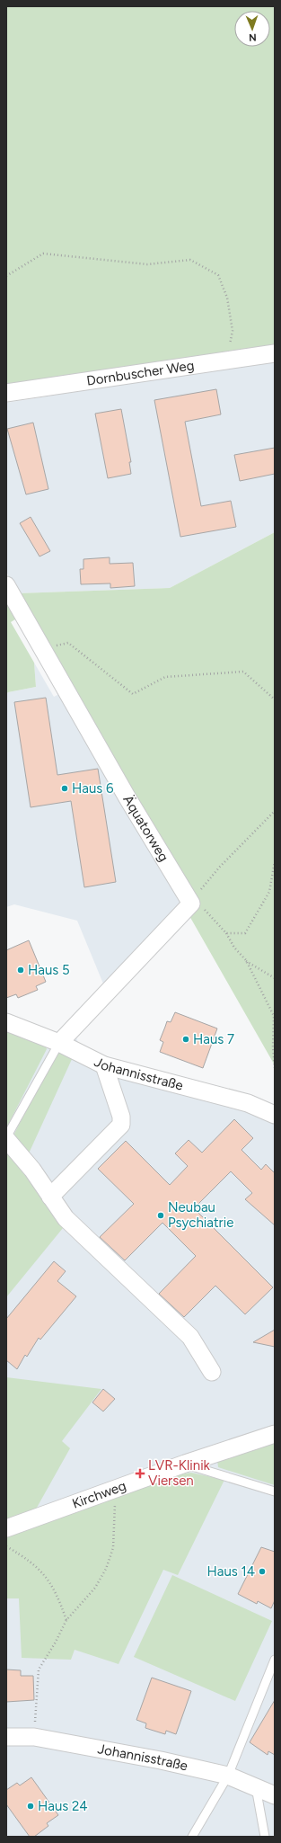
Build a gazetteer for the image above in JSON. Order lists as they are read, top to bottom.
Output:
{
  "streets": {
    "street": [
      "Dornbuscher Weg",
      "Äquatorweg",
      "Johannisstraße",
      "Kirchweg"
    ]
  },
  "crossings": [
    ["Äquatorweg", "Johannisstraße"]
  ],
  "places": {
    "other": [
      "Haus 6",
      "Haus 5",
      "Haus 7",
      "Neubau Psychiatrie",
      "Haus 14",
      "Haus 24"
    ],
    "health": ["LVR-Klinik Viersen"]
  },
  "north": "bottom"
}
